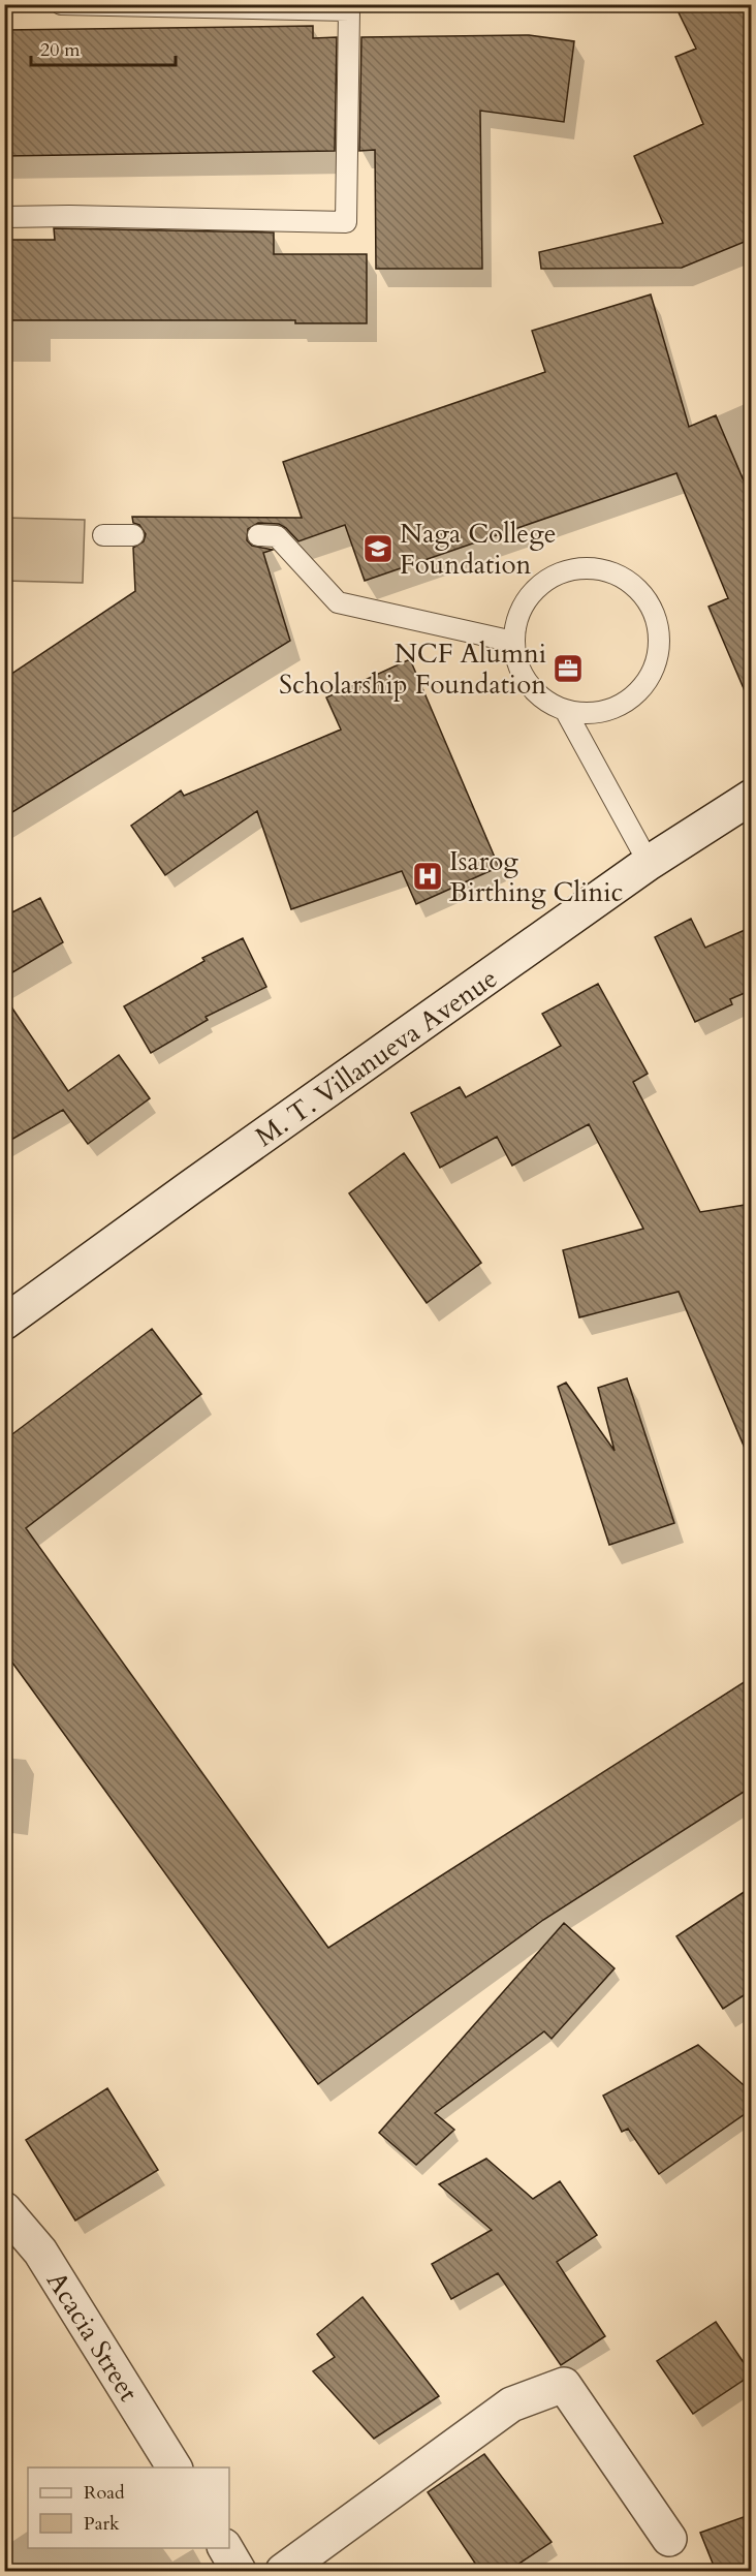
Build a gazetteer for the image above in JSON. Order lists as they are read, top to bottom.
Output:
{
  "streets": {
    "main road": ["M. T. Villanueva Avenue", "Acacia Street"]
  },
  "places": {
    "school or university": ["Naga College Foundation"],
    "office": ["NCF Alumni Scholarship Foundation"],
    "hospital": ["Isarog Birthing Clinic"]
  },
  "legend": ["Road", "Park"],
  "scale_bar": "20 m"
}
